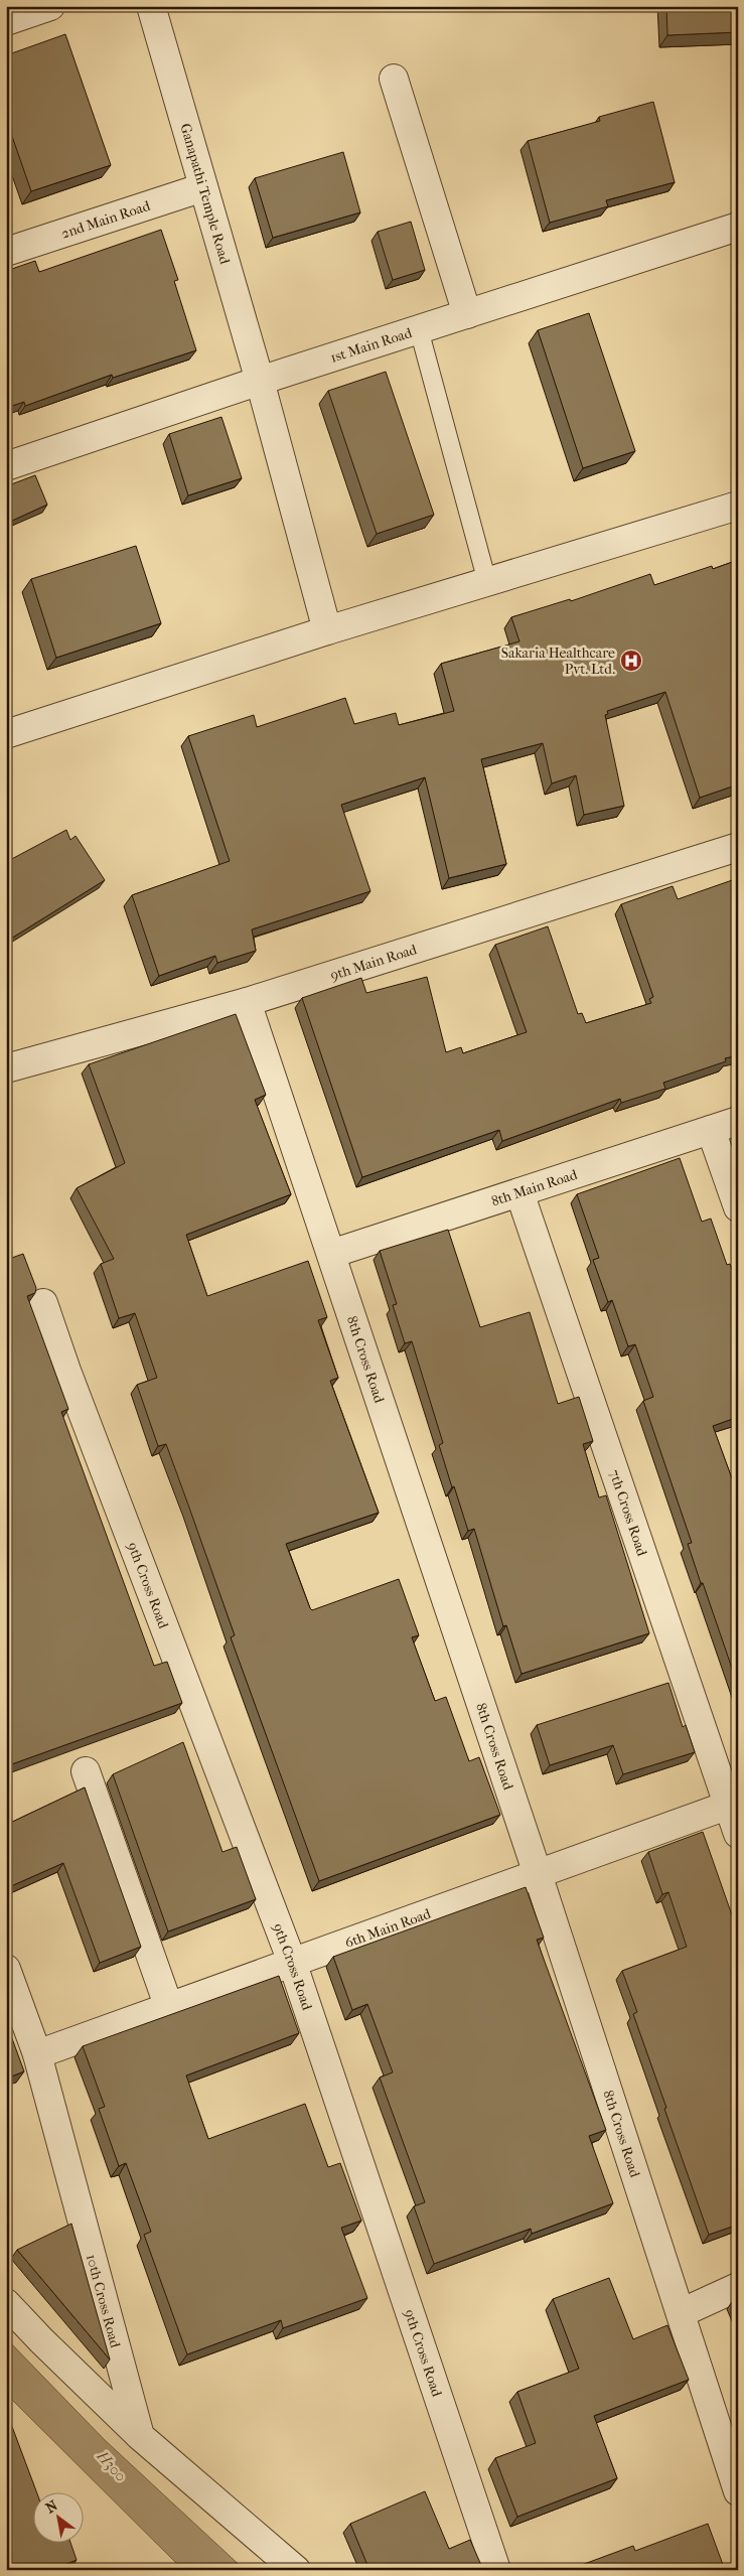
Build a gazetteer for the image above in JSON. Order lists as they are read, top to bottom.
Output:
{
  "streets": {
    "street": [
      "Ganapathi Temple Road",
      "2nd Main Road",
      "1st Main Road",
      "9th Main Road",
      "8th Main Road",
      "8th Cross Road",
      "7th Cross Road",
      "9th Cross Road",
      "6th Main Road",
      "10th Cross Road"
    ]
  },
  "crossings": [
    ["Ganapathi Temple Road", "2nd Main Road"],
    ["Ganapathi Temple Road", "1st Main Road"],
    ["9th Main Road", "8th Cross Road"],
    ["8th Main Road", "8th Cross Road"],
    ["8th Main Road", "7th Cross Road"],
    ["8th Cross Road", "6th Main Road"],
    ["7th Cross Road", "6th Main Road"],
    ["9th Cross Road", "6th Main Road"],
    ["6th Main Road", "10th Cross Road"]
  ],
  "water": ["H300"],
  "places": {
    "hospital": ["Sakaria Healthcare Pvt. Ltd."]
  },
  "north": "top left"
}
